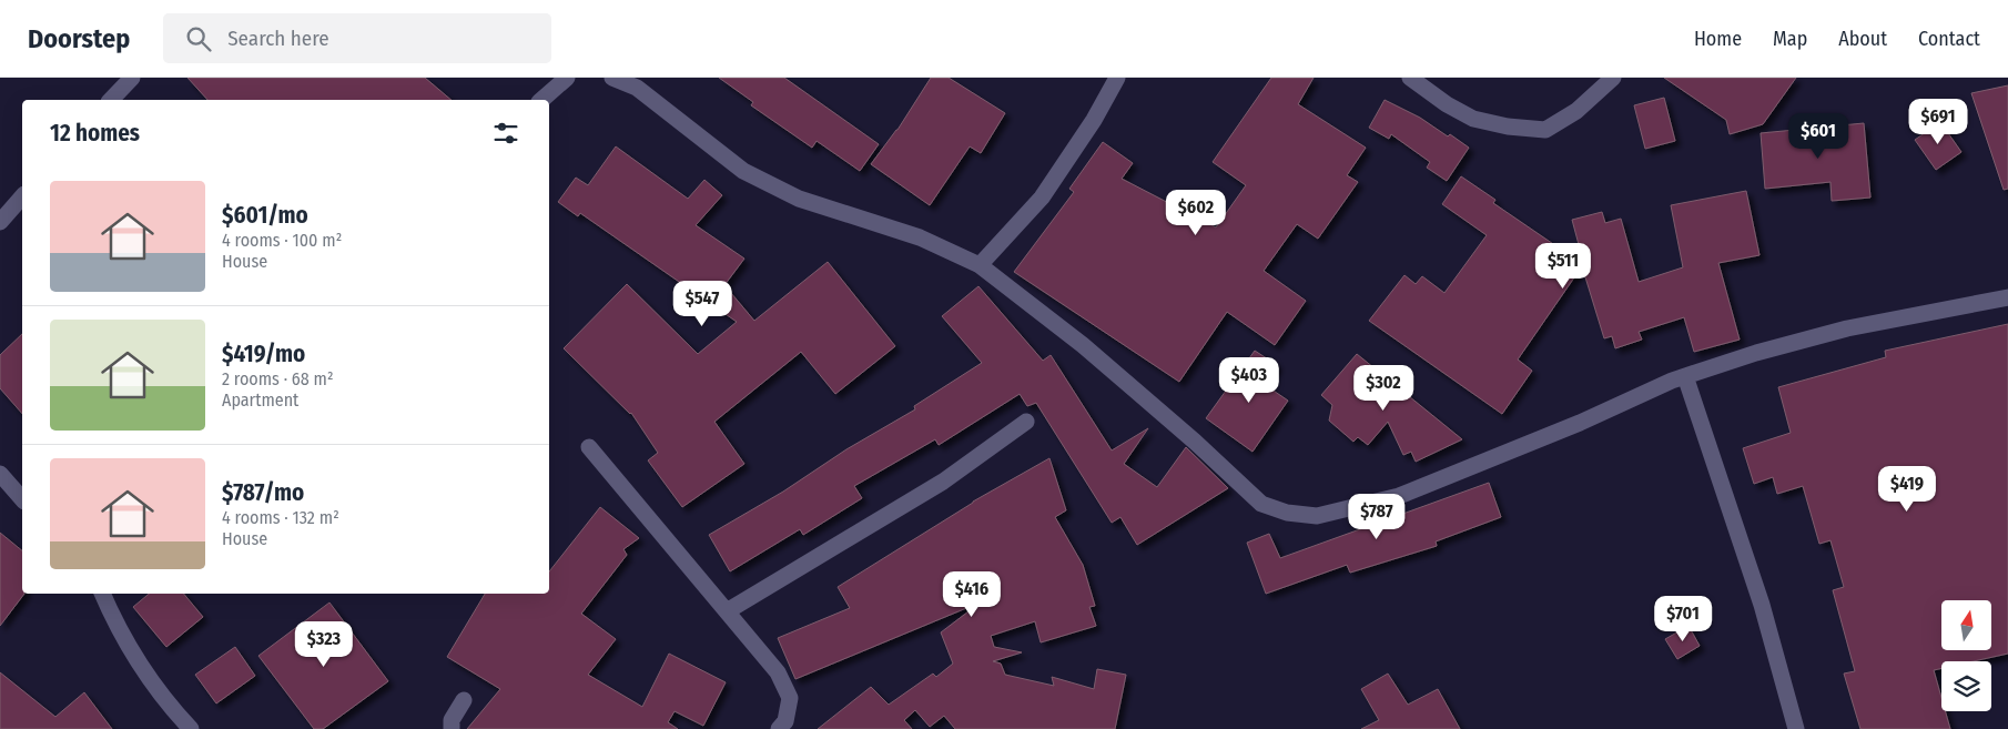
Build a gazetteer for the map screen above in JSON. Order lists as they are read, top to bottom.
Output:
{
  "north": "top",
  "page": {
    "header": "Doorstep",
    "search": "Search here",
    "nav": [
      "Home",
      "Map",
      "About",
      "Contact"
    ],
    "price": [
      "$691",
      "$601",
      "$602",
      "$511",
      "$547",
      "$403",
      "$302",
      "$419",
      "$787",
      "$416",
      "$701",
      "$323"
    ],
    "heading": "12 homes",
    "list": [
      {
        "name": "$601/mo",
        "note": "4 rooms · 100 m² · House"
      },
      {
        "name": "$419/mo",
        "note": "2 rooms · 68 m² · Apartment"
      },
      {
        "name": "$787/mo",
        "note": "4 rooms · 132 m² · House"
      }
    ]
  }
}
